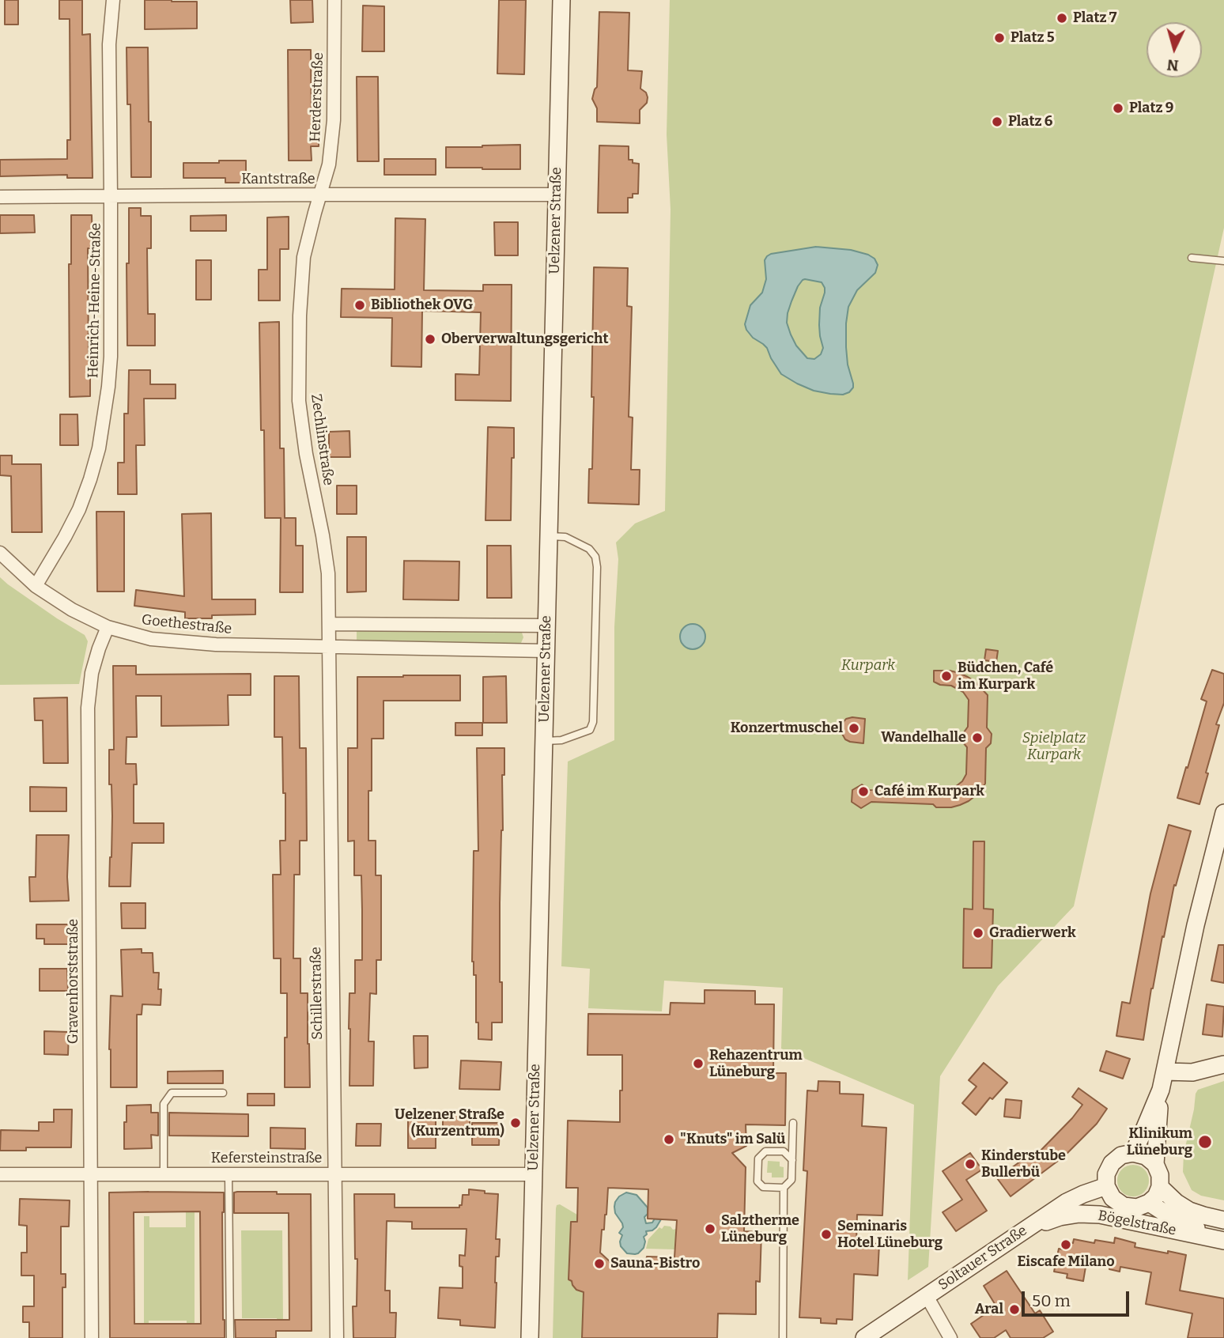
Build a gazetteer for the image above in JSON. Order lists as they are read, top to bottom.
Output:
{
  "streets": {
    "street": [
      "Herderstraße",
      "Kantstraße",
      "Uelzener Straße",
      "Heinrich-Heine-Straße",
      "Zechlinstraße",
      "Goethestraße",
      "Gravenhorststraße",
      "Schillerstraße",
      "Kefersteinstraße",
      "Bögelstraße",
      "Soltauer Straße"
    ]
  },
  "crossings": [
    ["Herderstraße", "Kantstraße"],
    ["Herderstraße", "Zechlinstraße"],
    ["Kantstraße", "Uelzener Straße"],
    ["Kantstraße", "Heinrich-Heine-Straße"],
    ["Kantstraße", "Zechlinstraße"],
    ["Uelzener Straße", "Goethestraße"],
    ["Uelzener Straße", "Kefersteinstraße"],
    ["Heinrich-Heine-Straße", "Goethestraße"],
    ["Goethestraße", "Gravenhorststraße"],
    ["Goethestraße", "Schillerstraße"],
    ["Gravenhorststraße", "Kefersteinstraße"],
    ["Schillerstraße", "Kefersteinstraße"],
    ["Bögelstraße", "Soltauer Straße"]
  ],
  "parks": ["Kurpark", "Spielplatz Kurpark"],
  "places": [
    "Platz 7",
    "Platz 5",
    "Platz 9",
    "Platz 6",
    "Bibliothek OVG",
    "Oberverwaltungsgericht",
    "Büdchen, Café im Kurpark",
    "Konzertmuschel",
    "Wandelhalle",
    "Café im Kurpark",
    "Gradierwerk",
    "Rehazentrum Lüneburg",
    "Uelzener Straße (Kurzentrum)",
    "\"Knuts\" im Salü",
    "Klinikum Lüneburg",
    "Kinderstube Bullerbü",
    "Salztherme Lüneburg",
    "Seminaris Hotel Lüneburg",
    "Eiscafe Milano",
    "Sauna-Bistro",
    "Aral"
  ],
  "scale_bar": "50 m",
  "north": "bottom"
}
